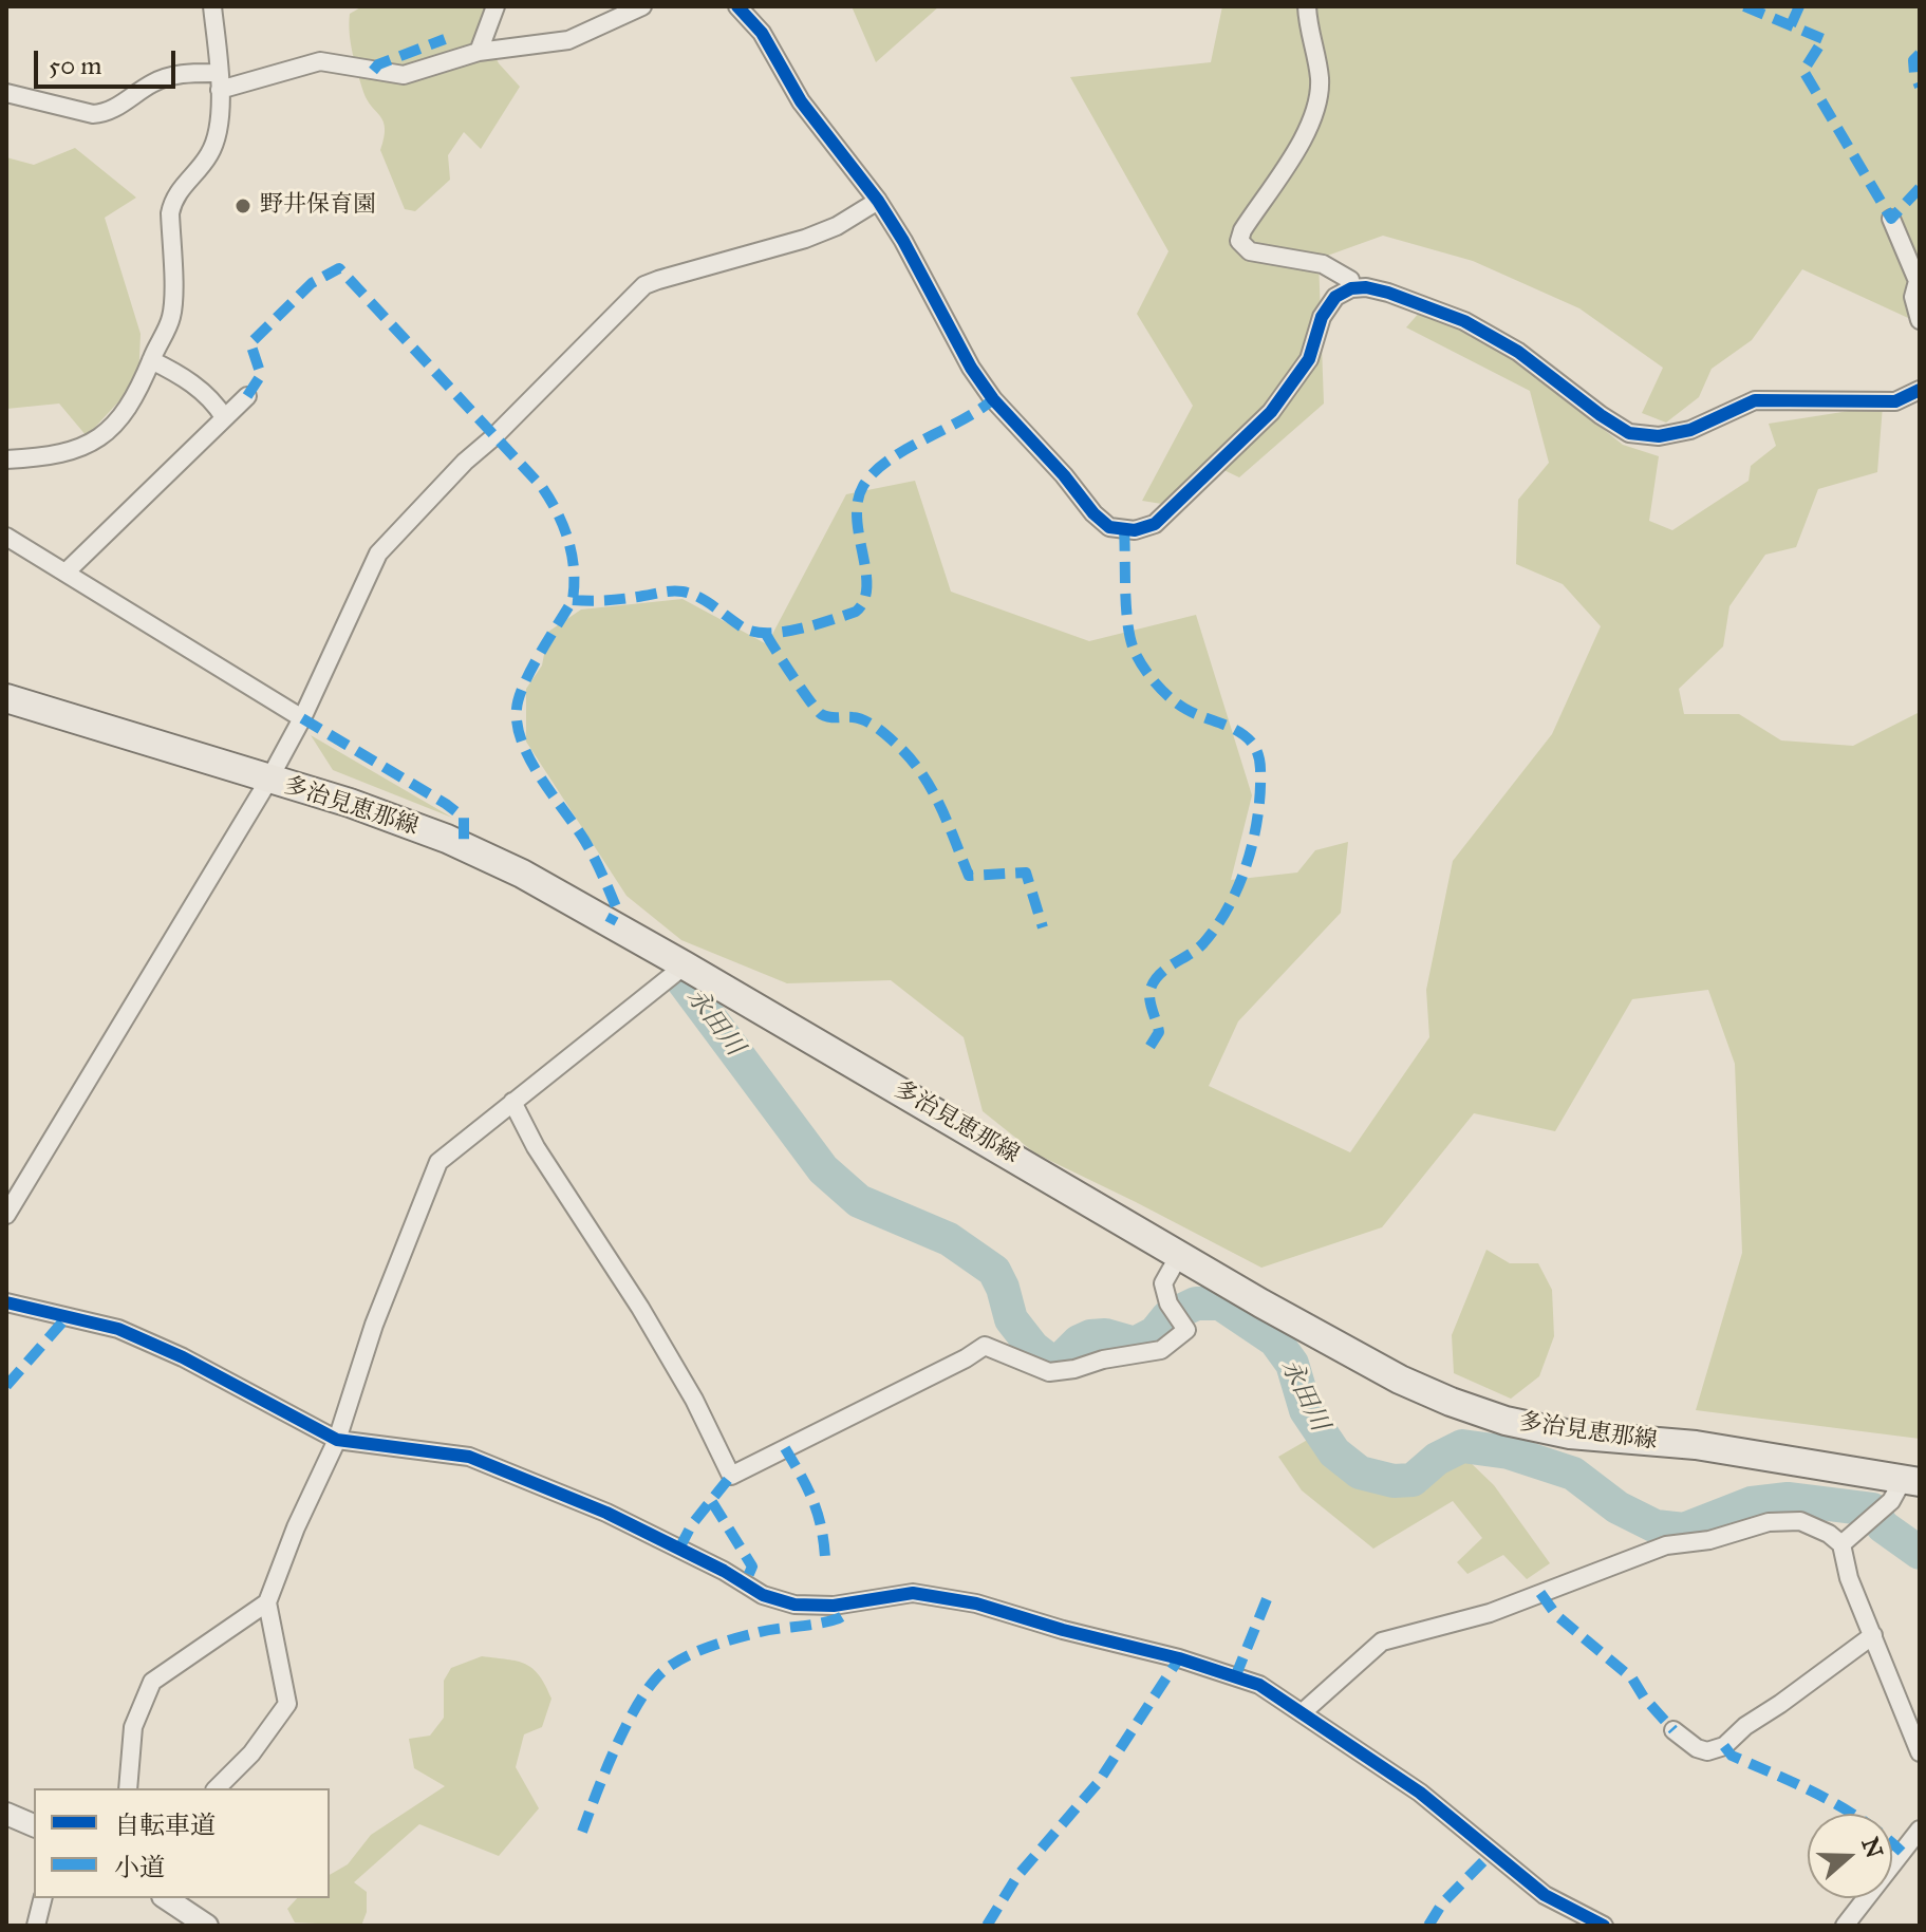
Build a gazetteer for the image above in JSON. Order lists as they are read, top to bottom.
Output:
{
  "streets": {
    "main road": ["多治見恵那線"]
  },
  "water": ["永田川"],
  "places": ["野井保育園"],
  "legend": ["自転車道", "小道"],
  "scale_bar": "50 m",
  "north": "right"
}
